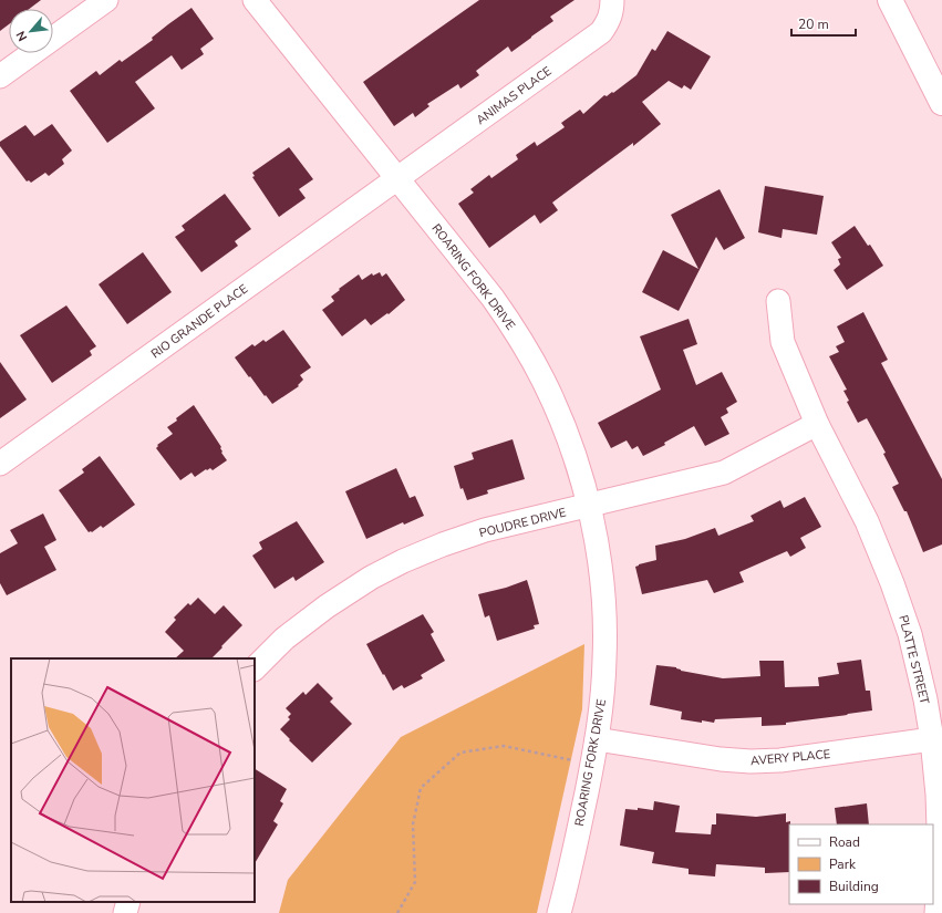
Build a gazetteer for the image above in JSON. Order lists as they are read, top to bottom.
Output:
{
  "streets": {
    "street": [
      "ANIMAS PLACE",
      "ROARING FORK DRIVE",
      "RIO GRANDE PLACE",
      "POUDRE DRIVE",
      "PLATTE STREET",
      "AVERY PLACE"
    ]
  },
  "crossings": [
    ["ANIMAS PLACE", "ROARING FORK DRIVE"],
    ["ANIMAS PLACE", "RIO GRANDE PLACE"],
    ["ROARING FORK DRIVE", "RIO GRANDE PLACE"],
    ["ROARING FORK DRIVE", "POUDRE DRIVE"],
    ["ROARING FORK DRIVE", "AVERY PLACE"],
    ["POUDRE DRIVE", "PLATTE STREET"],
    ["PLATTE STREET", "AVERY PLACE"]
  ],
  "legend": ["Road", "Park", "Building"],
  "scale_bar": "20 m",
  "north": "bottom left"
}
